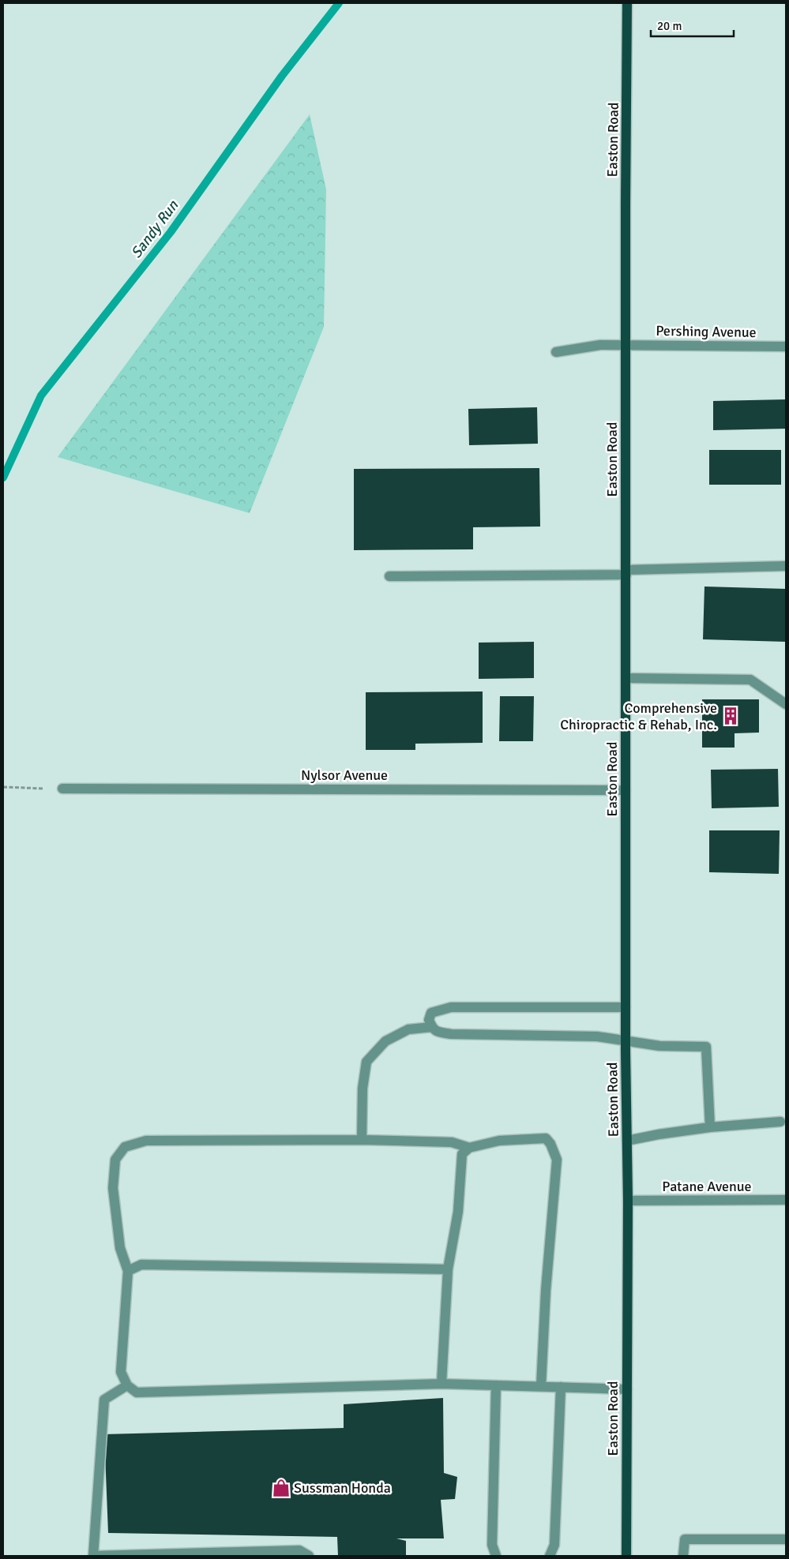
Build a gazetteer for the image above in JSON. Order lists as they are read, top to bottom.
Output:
{
  "streets": {
    "main road": ["Easton Road"],
    "street": ["Pershing Avenue", "Nylsor Avenue", "Patane Avenue"]
  },
  "crossings": [
    ["Easton Road", "Pershing Avenue"],
    ["Easton Road", "Nylsor Avenue"],
    ["Easton Road", "Patane Avenue"]
  ],
  "water": ["Sandy Run"],
  "places": {
    "building": ["Comprehensive Chiropractic & Rehab, Inc."],
    "shop": ["Sussman Honda"]
  },
  "scale_bar": "20 m"
}
